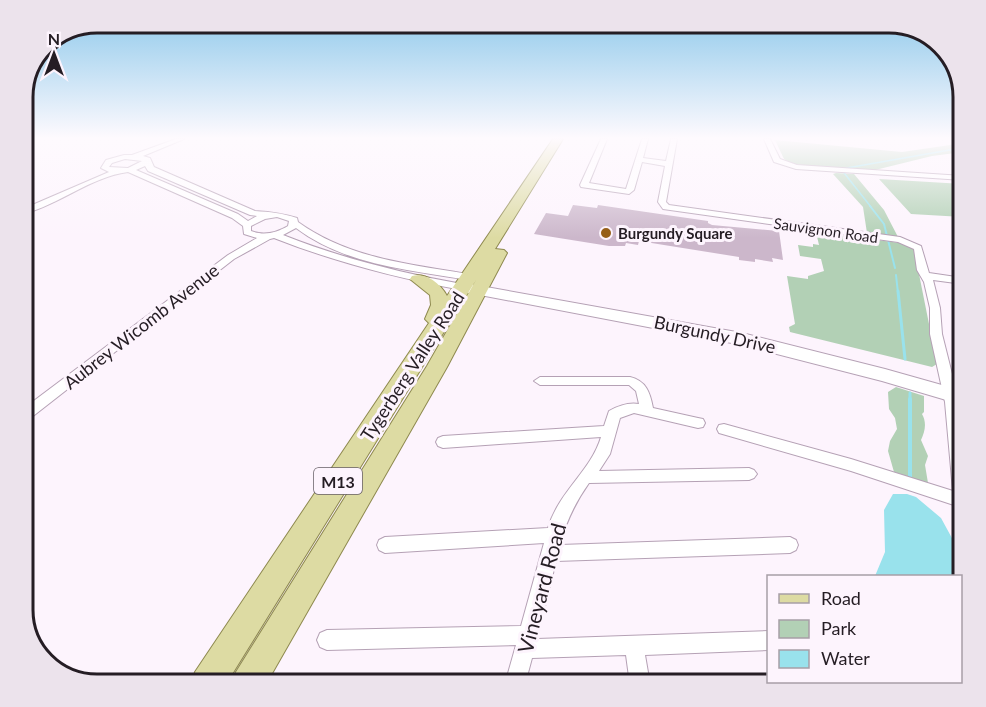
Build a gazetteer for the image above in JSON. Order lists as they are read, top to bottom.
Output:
{
  "streets": {
    "main road": ["Burgundy Drive", "Tygerberg Valley Road", "M13"],
    "street": ["Sauvignon Road", "Aubrey Wicomb Avenue", "Vineyard Road"]
  },
  "crossings": [
    ["Burgundy Drive", "Tygerberg Valley Road"]
  ],
  "places": ["Burgundy Square"],
  "legend": ["Road", "Park", "Water"],
  "north": "top"
}
